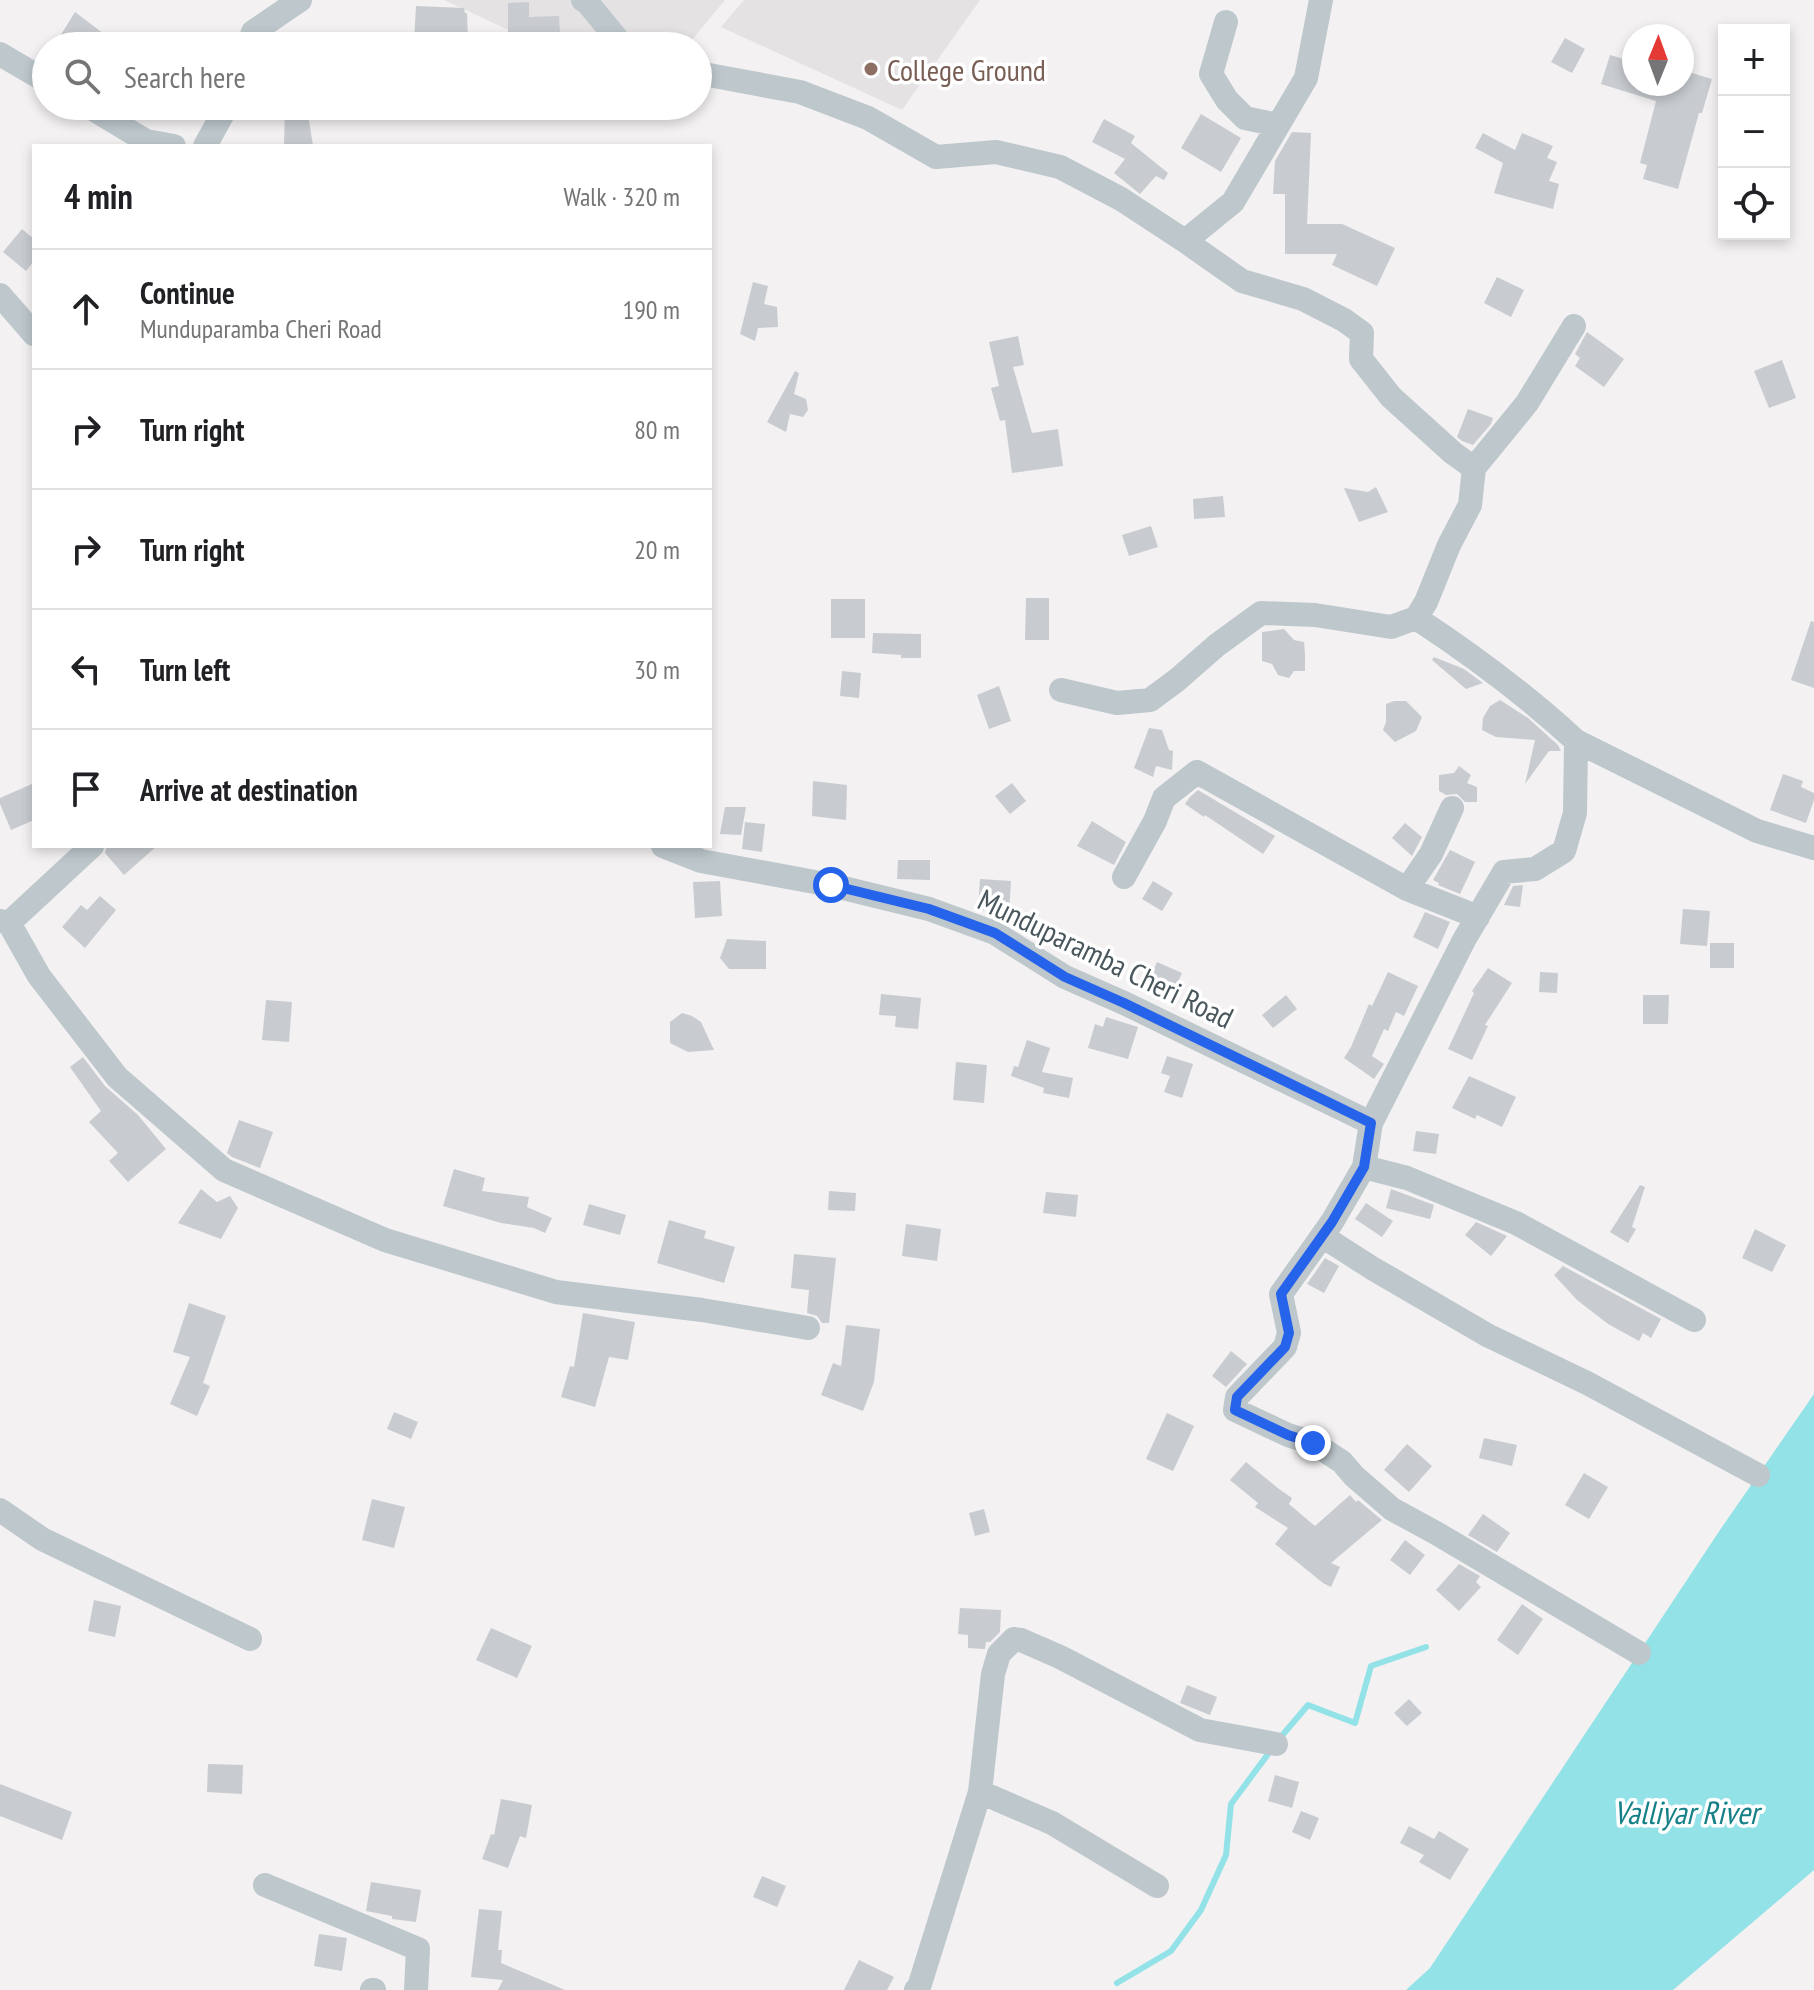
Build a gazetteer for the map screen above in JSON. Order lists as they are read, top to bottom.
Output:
{
  "streets": {
    "street": ["Munduparamba Cheri Road"]
  },
  "water": ["Valliyar River"],
  "places": ["College Ground"],
  "north": "top",
  "page": {
    "map_buttons": ["+", "−"],
    "search": "Search here",
    "heading": ["4 min", "Walk · 320 m"],
    "list": [
      ["Continue", "Munduparamba Cheri Road", "190 m"],
      ["Turn right", "80 m"],
      ["Turn right", "20 m"],
      ["Turn left", "30 m"],
      "Arrive at destination"
    ]
  }
}
